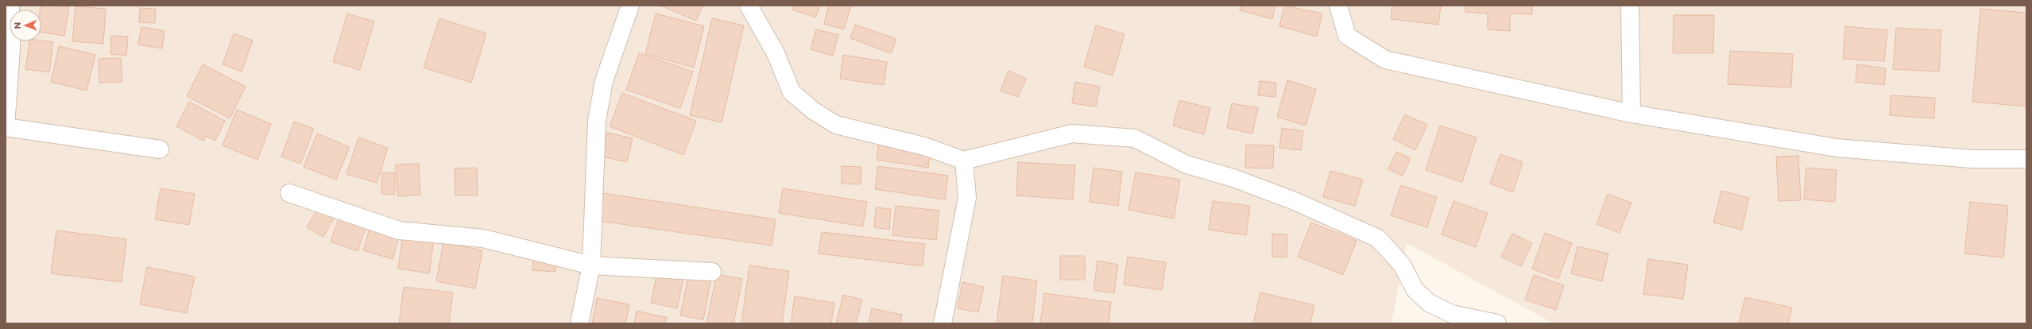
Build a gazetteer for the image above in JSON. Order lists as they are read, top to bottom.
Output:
{
  "north": "left"
}
